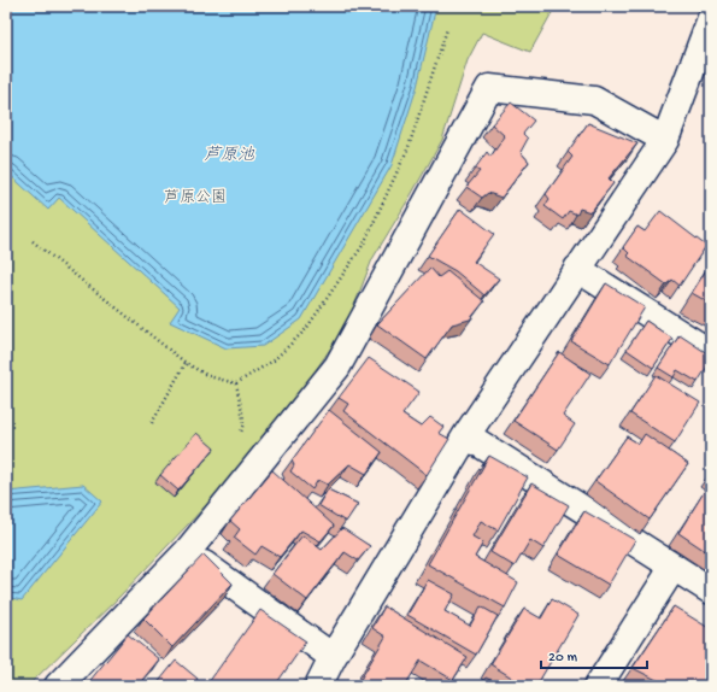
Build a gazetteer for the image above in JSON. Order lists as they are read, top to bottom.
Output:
{
  "water": ["芦原池"],
  "parks": ["芦原公園"],
  "scale_bar": "20 m"
}
